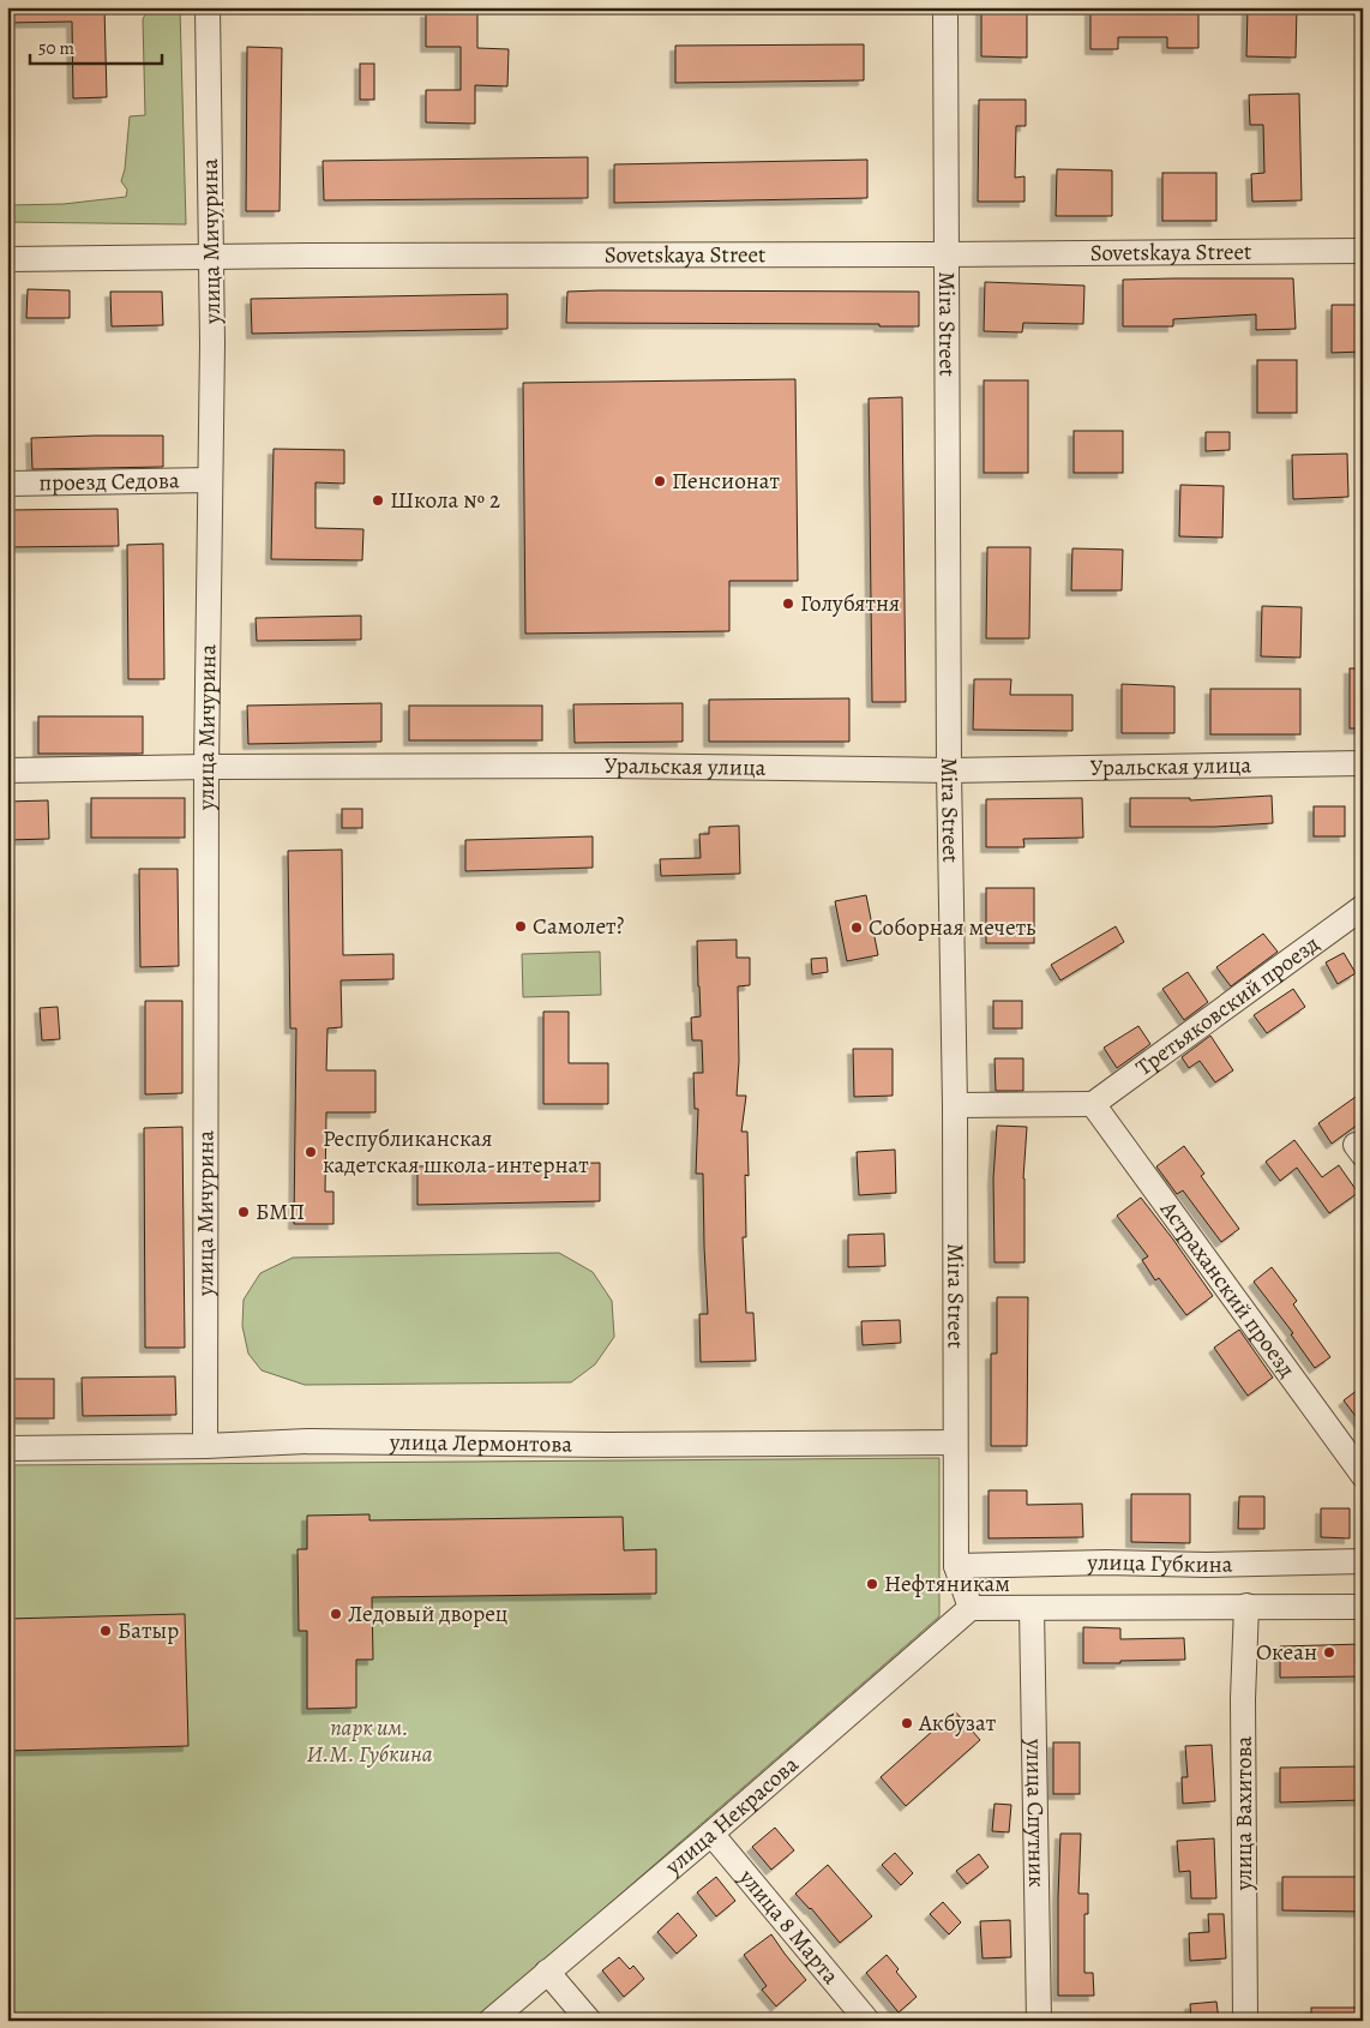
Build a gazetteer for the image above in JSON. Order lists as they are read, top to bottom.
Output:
{
  "streets": {
    "street": [
      "улица Мичурина",
      "Sovetskaya Street",
      "Mira Street",
      "проезд Седова",
      "Уральская улица",
      "Третьяковский проезд",
      "Астраханский проезд",
      "улица Лермонтова",
      "улица Губкина",
      "улица Вахитова",
      "улица Спутник",
      "улица Некрасова",
      "улица 8 Марта"
    ]
  },
  "crossings": [
    ["улица Мичурина", "Sovetskaya Street"],
    ["улица Мичурина", "проезд Седова"],
    ["улица Мичурина", "Уральская улица"],
    ["улица Мичурина", "улица Лермонтова"],
    ["Sovetskaya Street", "Mira Street"],
    ["Mira Street", "Уральская улица"],
    ["Mira Street", "улица Лермонтова"],
    ["Mira Street", "улица Губкина"],
    ["Mira Street", "улица Некрасова"],
    ["Третьяковский проезд", "Астраханский проезд"],
    ["улица Губкина", "улица Вахитова"],
    ["улица Губкина", "улица Спутник"],
    ["улица Губкина", "улица Некрасова"],
    ["улица Некрасова", "улица 8 Марта"]
  ],
  "parks": ["парк им. И.М. Губкина"],
  "places": [
    "Пенсионат",
    "Школа № 2",
    "Голубятня",
    "Самолет?",
    "Соборная мечеть",
    "Республиканская кадетская школа-интернат",
    "БМП",
    "Нефтяникам",
    "Ледовый дворец",
    "Батыр",
    "Океан",
    "Акбузат"
  ],
  "scale_bar": "50 m"
}
